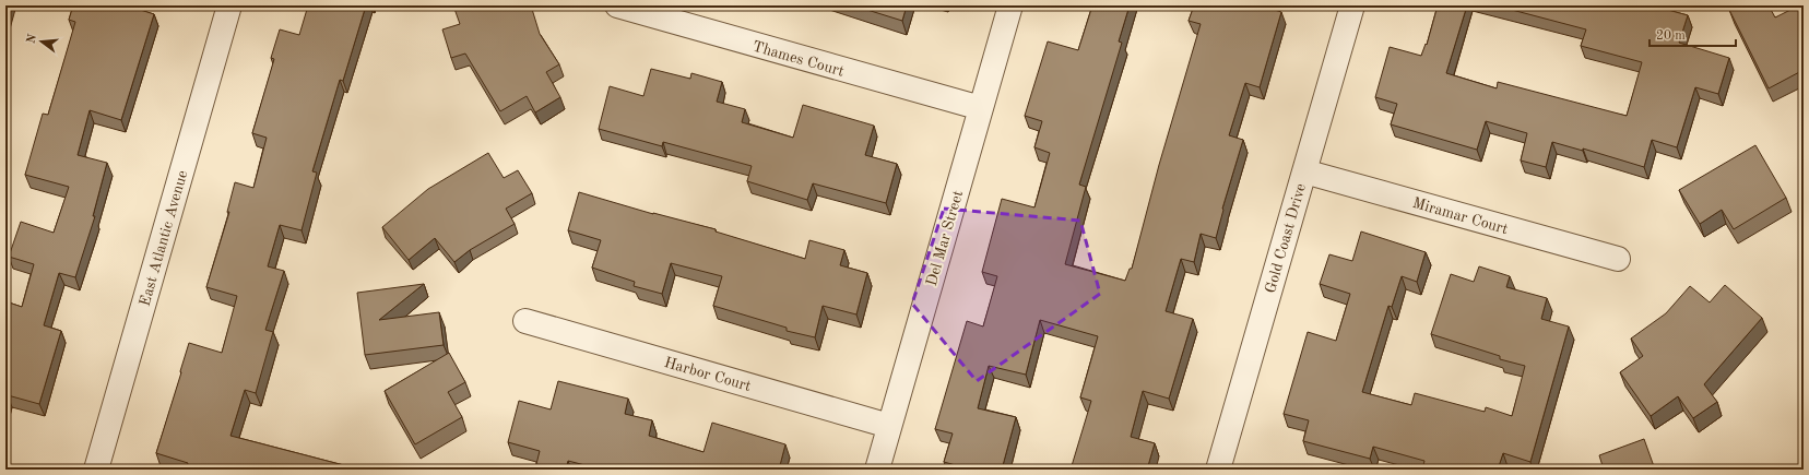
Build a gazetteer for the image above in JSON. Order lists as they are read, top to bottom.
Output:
{
  "streets": {
    "street": [
      "Thames Court",
      "Miramar Court",
      "East Atlantic Avenue",
      "Del Mar Street",
      "Gold Coast Drive",
      "Harbor Court"
    ]
  },
  "crossings": [
    ["Thames Court", "Del Mar Street"],
    ["Miramar Court", "Gold Coast Drive"],
    ["Del Mar Street", "Harbor Court"]
  ],
  "scale_bar": "20 m",
  "north": "left"
}
